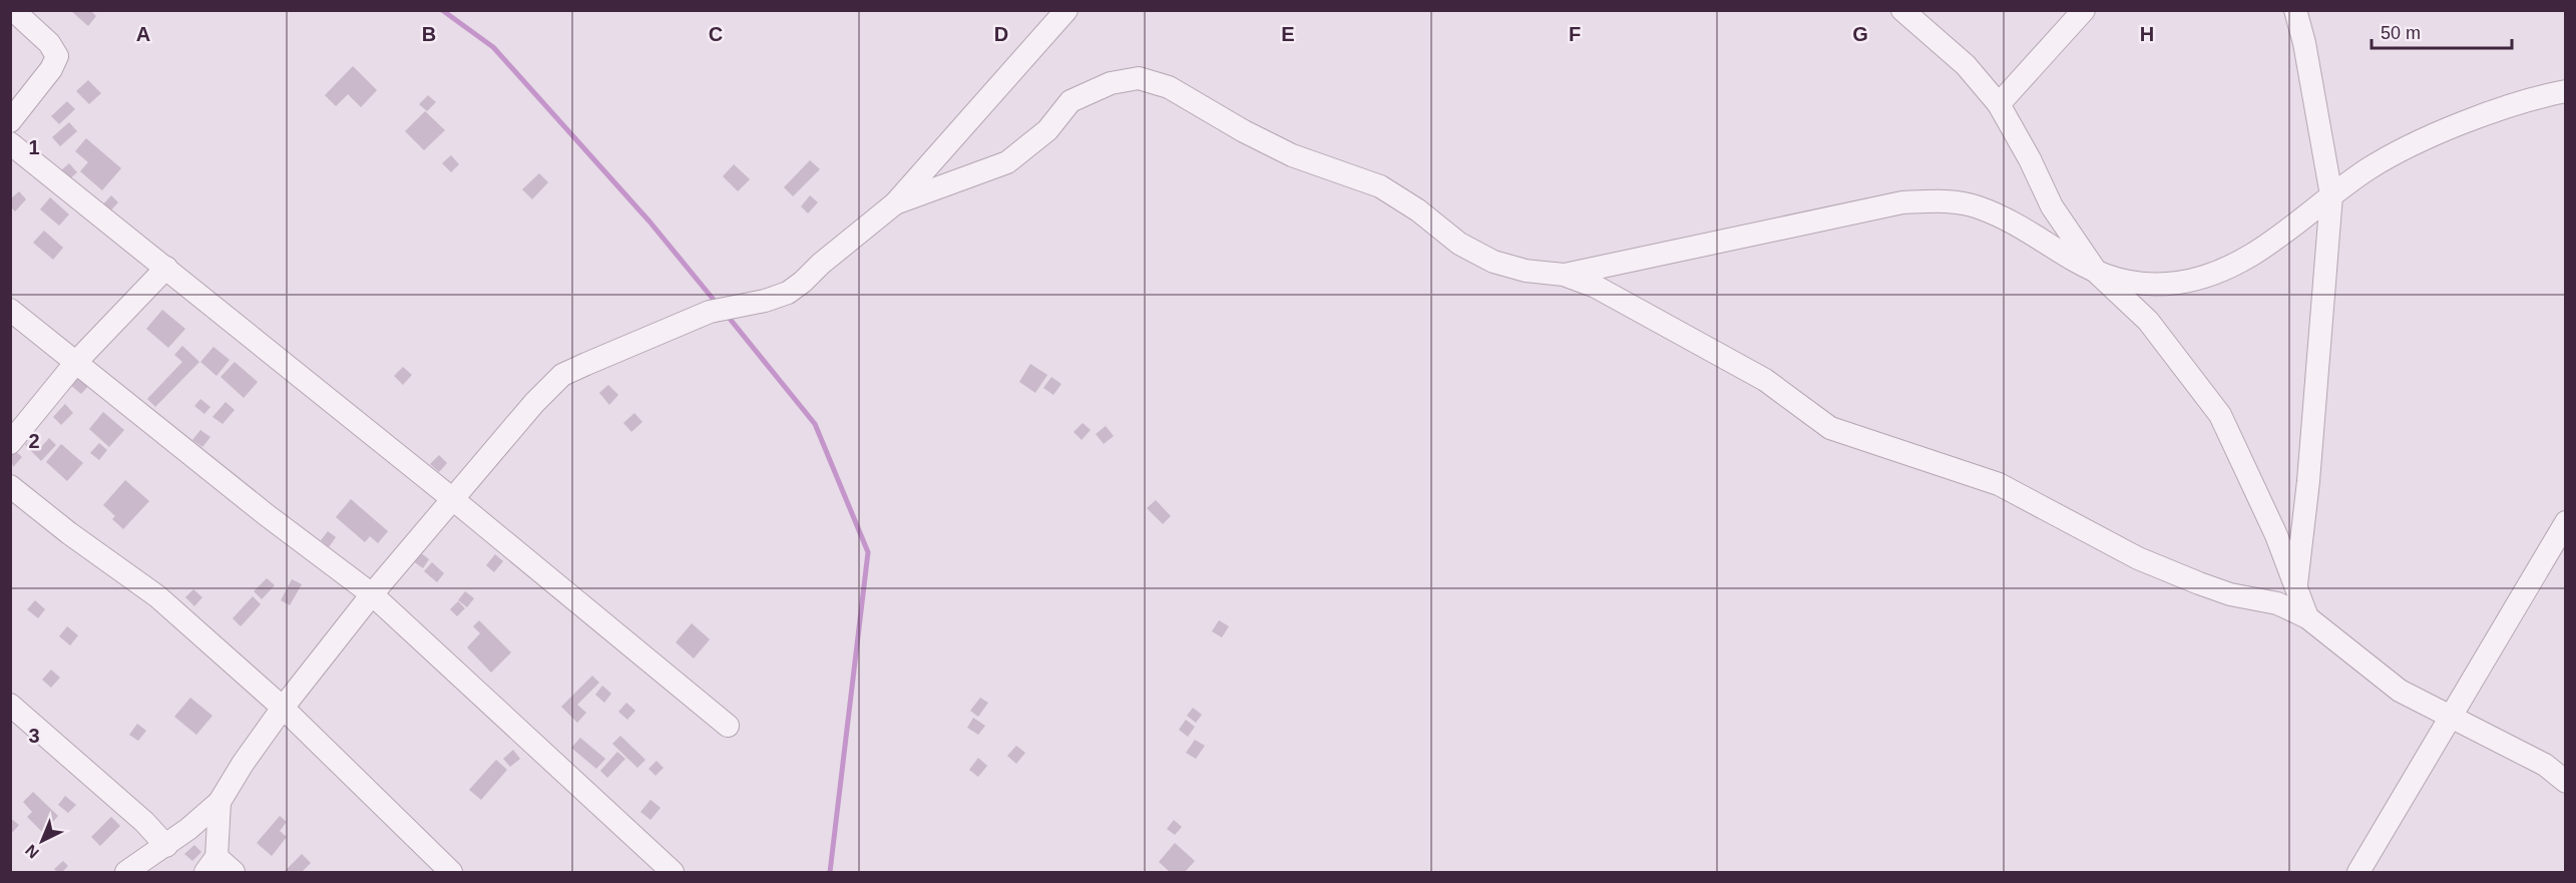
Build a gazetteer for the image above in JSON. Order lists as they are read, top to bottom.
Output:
{
  "scale_bar": "50 m",
  "north": "bottom left",
  "grid": {
    "columns": [
      "A",
      "B",
      "C",
      "D",
      "E",
      "F",
      "G",
      "H"
    ],
    "rows": ["1", "2", "3"]
  }
}
